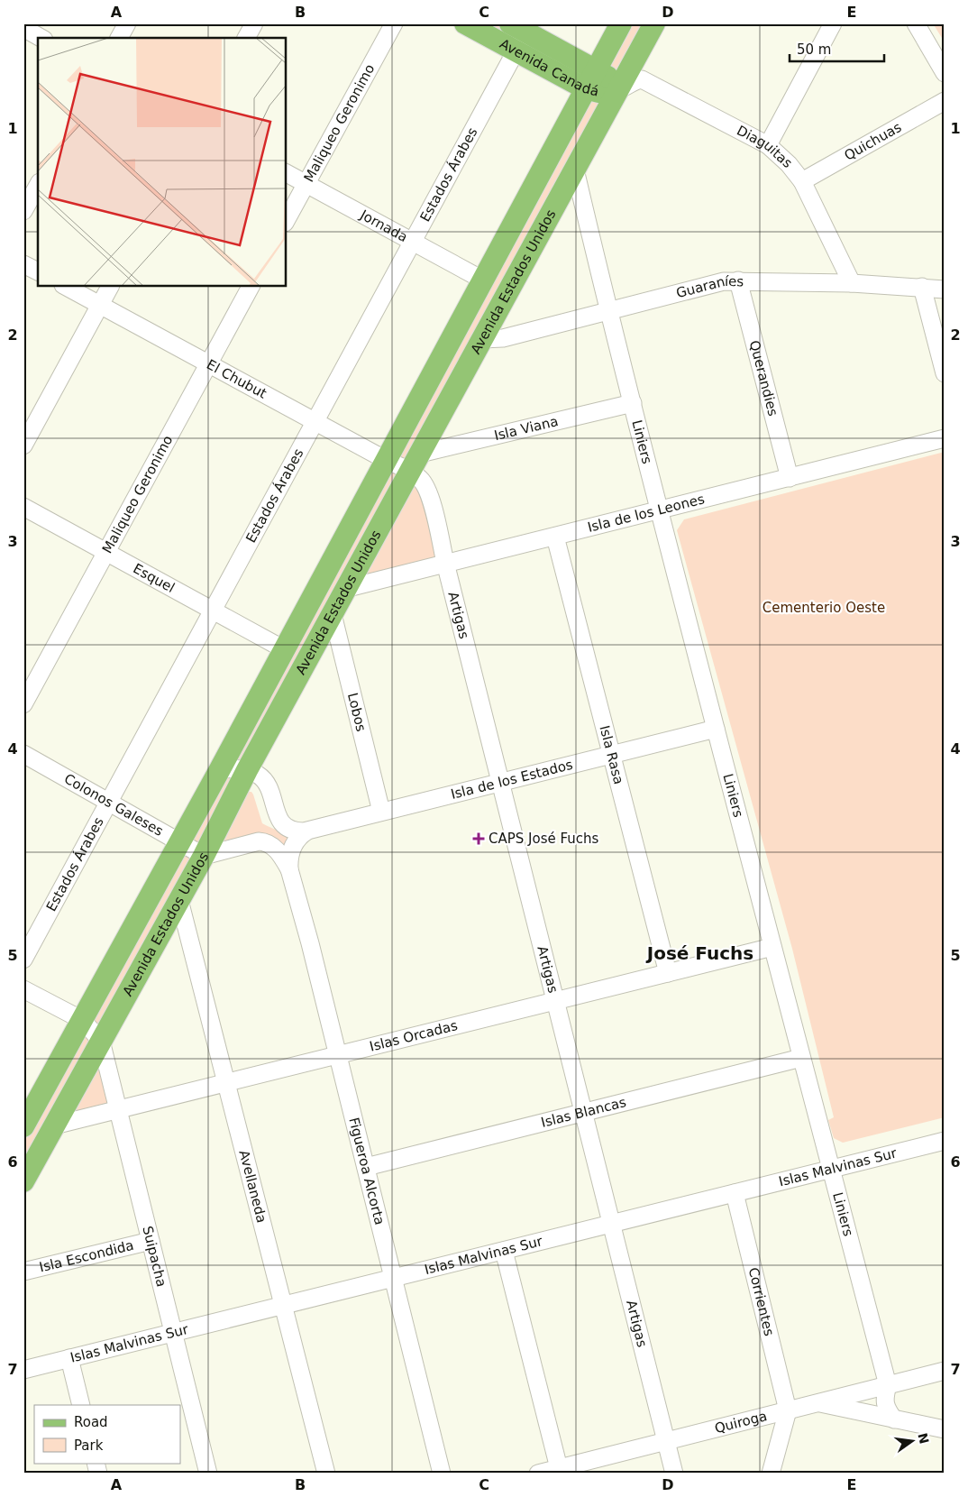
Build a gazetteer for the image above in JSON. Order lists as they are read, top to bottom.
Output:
{
  "streets": {
    "main road": ["Avenida Canadá", "Avenida Estados Unidos"],
    "street": [
      "Maliqueo Geronimo",
      "Quichuas",
      "Diaguitas",
      "Estados Árabes",
      "Jornada",
      "Guaraníes",
      "El Chubut",
      "Querandies",
      "Isla Viana",
      "Liniers",
      "Isla de los Leones",
      "Esquel",
      "Artigas",
      "Lobos",
      "Isla Rasa",
      "Isla de los Estados",
      "Colonos Galeses",
      "Islas Orcadas",
      "Islas Blancas",
      "Islas Malvinas Sur",
      "Figueroa Alcorta",
      "Avellaneda",
      "Isla Escondida",
      "Suipacha",
      "Corrientes",
      "Quiroga"
    ]
  },
  "crossings": [
    ["Avenida Canadá", "Diaguitas"],
    ["Avenida Canadá", "Estados Árabes"],
    ["Avenida Canadá", "Avenida Estados Unidos"],
    ["Maliqueo Geronimo", "Jornada"],
    ["Maliqueo Geronimo", "El Chubut"],
    ["Maliqueo Geronimo", "Esquel"],
    ["Quichuas", "Diaguitas"],
    ["Diaguitas", "Avenida Estados Unidos"],
    ["Diaguitas", "Guaraníes"],
    ["Estados Árabes", "Jornada"],
    ["Estados Árabes", "El Chubut"],
    ["Estados Árabes", "Esquel"],
    ["Estados Árabes", "Colonos Galeses"],
    ["Jornada", "Avenida Estados Unidos"],
    ["Avenida Estados Unidos", "Guaraníes"],
    ["Avenida Estados Unidos", "El Chubut"],
    ["Avenida Estados Unidos", "Isla Viana"],
    ["Avenida Estados Unidos", "Liniers"],
    ["Avenida Estados Unidos", "Isla de los Leones"],
    ["Avenida Estados Unidos", "Esquel"],
    ["Avenida Estados Unidos", "Artigas"],
    ["Avenida Estados Unidos", "Lobos"],
    ["Avenida Estados Unidos", "Isla de los Estados"],
    ["Avenida Estados Unidos", "Colonos Galeses"],
    ["Avenida Estados Unidos", "Islas Orcadas"],
    ["Avenida Estados Unidos", "Avellaneda"],
    ["Avenida Estados Unidos", "Suipacha"],
    ["Guaraníes", "Querandies"],
    ["Guaraníes", "Liniers"],
    ["El Chubut", "Isla Viana"],
    ["El Chubut", "Artigas"],
    ["Querandies", "Isla de los Leones"],
    ["Isla Viana", "Liniers"],
    ["Isla Viana", "Artigas"],
    ["Liniers", "Isla de los Leones"],
    ["Liniers", "Isla de los Estados"],
    ["Liniers", "Islas Orcadas"],
    ["Liniers", "Islas Blancas"],
    ["Liniers", "Islas Malvinas Sur"],
    ["Liniers", "Quiroga"],
    ["Isla de los Leones", "Artigas"],
    ["Isla de los Leones", "Isla Rasa"],
    ["Artigas", "Isla de los Estados"],
    ["Artigas", "Islas Orcadas"],
    ["Artigas", "Islas Blancas"],
    ["Artigas", "Islas Malvinas Sur"],
    ["Artigas", "Quiroga"],
    ["Lobos", "Isla de los Estados"],
    ["Isla Rasa", "Isla de los Estados"],
    ["Isla Rasa", "Islas Orcadas"],
    ["Islas Orcadas", "Figueroa Alcorta"],
    ["Islas Orcadas", "Avellaneda"],
    ["Islas Orcadas", "Suipacha"],
    ["Islas Blancas", "Figueroa Alcorta"],
    ["Islas Malvinas Sur", "Figueroa Alcorta"],
    ["Islas Malvinas Sur", "Avellaneda"],
    ["Islas Malvinas Sur", "Suipacha"],
    ["Islas Malvinas Sur", "Corrientes"],
    ["Isla Escondida", "Suipacha"],
    ["Corrientes", "Quiroga"]
  ],
  "districts": ["José Fuchs"],
  "parks": ["Cementerio Oeste"],
  "places": {
    "health": ["CAPS José Fuchs"]
  },
  "legend": ["Road", "Park"],
  "scale_bar": "50 m",
  "north": "right",
  "grid": {
    "columns": [
      "A",
      "B",
      "C",
      "D",
      "E"
    ],
    "rows": [
      "1",
      "2",
      "3",
      "4",
      "5",
      "6",
      "7"
    ]
  }
}
